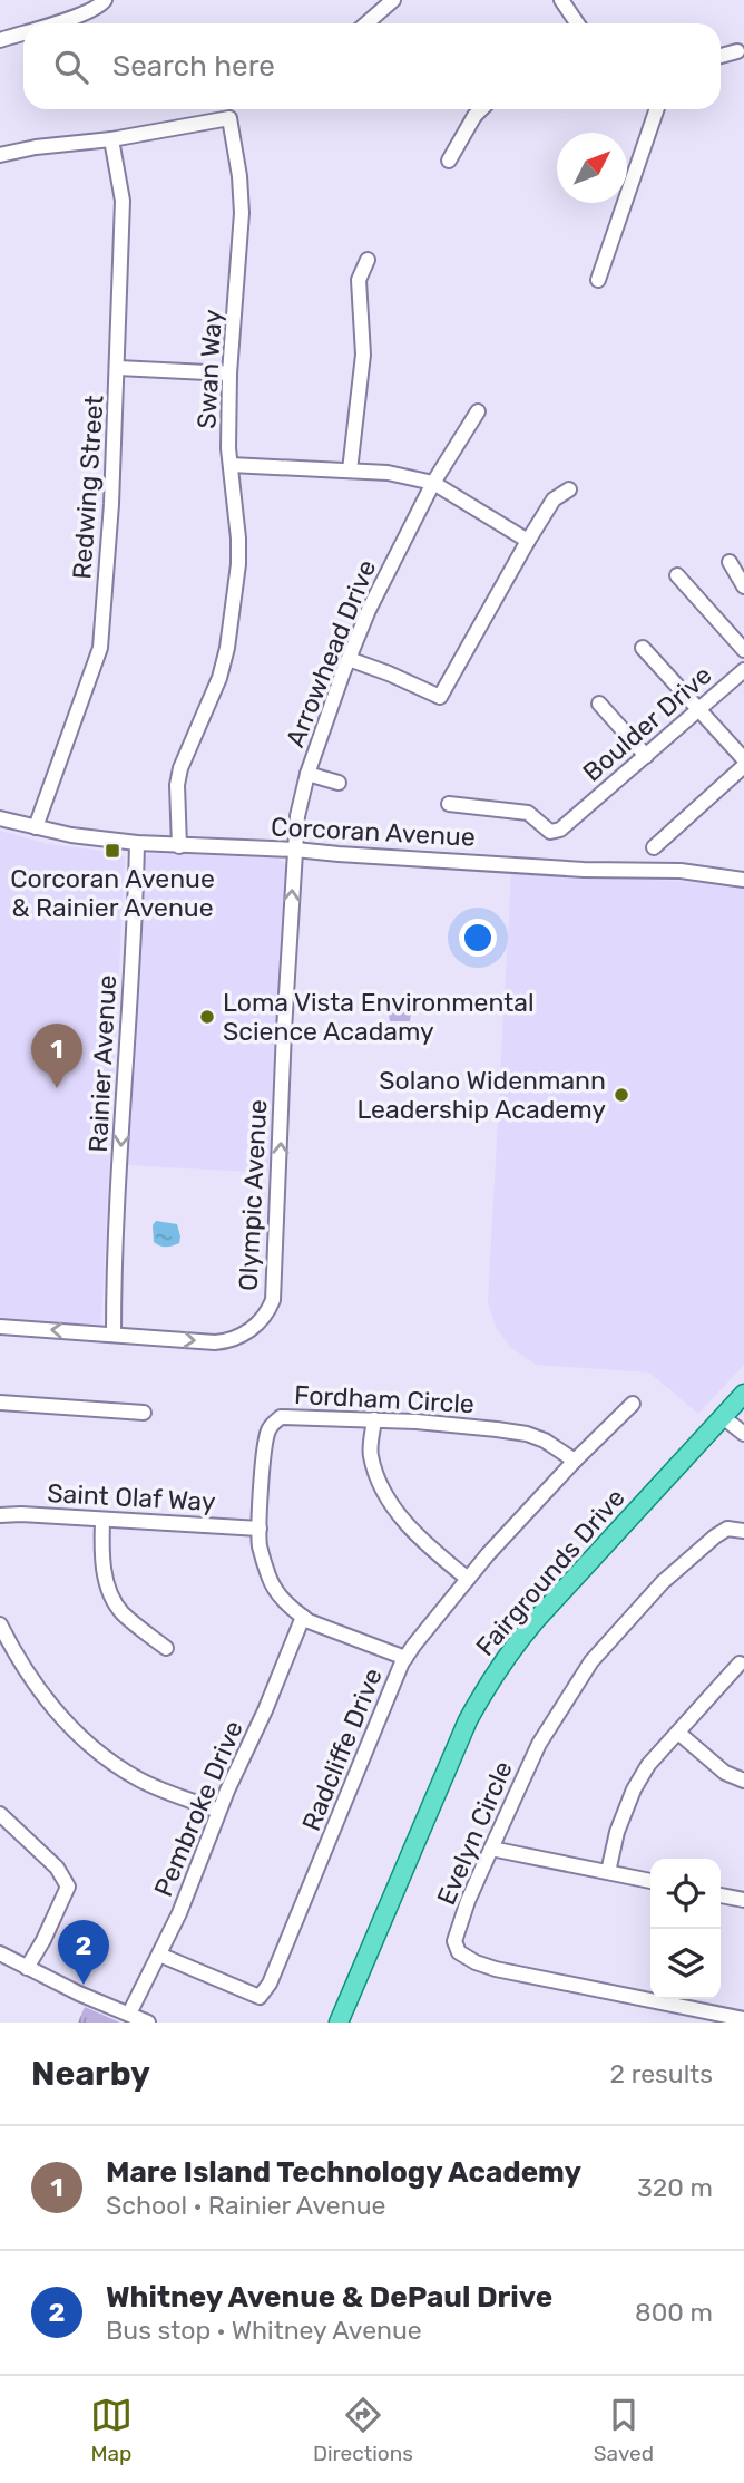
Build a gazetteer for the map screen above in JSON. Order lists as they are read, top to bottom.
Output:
{
  "streets": {
    "main road": ["Fairgrounds Drive"],
    "street": [
      "Swan Way",
      "Redwing Street",
      "Arrowhead Drive",
      "Boulder Drive",
      "Corcoran Avenue",
      "Rainier Avenue",
      "Olympic Avenue",
      "Fordham Circle",
      "Saint Olaf Way",
      "Radcliffe Drive",
      "Pembroke Drive",
      "Evelyn Circle"
    ]
  },
  "crossings": [
    ["Swan Way", "Redwing Street"],
    ["Swan Way", "Corcoran Avenue"],
    ["Redwing Street", "Corcoran Avenue"],
    ["Arrowhead Drive", "Corcoran Avenue"],
    ["Arrowhead Drive", "Olympic Avenue"],
    ["Corcoran Avenue", "Rainier Avenue"],
    ["Corcoran Avenue", "Olympic Avenue"],
    ["Rainier Avenue", "Olympic Avenue"],
    ["Fordham Circle", "Saint Olaf Way"],
    ["Fordham Circle", "Radcliffe Drive"],
    ["Fordham Circle", "Pembroke Drive"],
    ["Radcliffe Drive", "Pembroke Drive"]
  ],
  "one_way": ["Rainier Avenue"],
  "places": {
    "transit": ["Corcoran Avenue & Rainier Avenue"],
    "other": ["Loma Vista Environmental Science Acadamy", "Solano Widenmann Leadership Academy"]
  },
  "north": "top right",
  "page": {
    "search": "Search here",
    "pins": ["1", "2"],
    "heading": ["Nearby", "2 results"],
    "list": [
      {
        "mark": "1",
        "name": "Mare Island Technology Academy",
        "note": "School · Rainier Avenue",
        "value": "320 m"
      },
      {
        "mark": "2",
        "name": "Whitney Avenue & DePaul Drive",
        "note": "Bus stop · Whitney Avenue",
        "value": "800 m"
      }
    ],
    "nav": ["Map", "Directions", "Saved"]
  }
}
